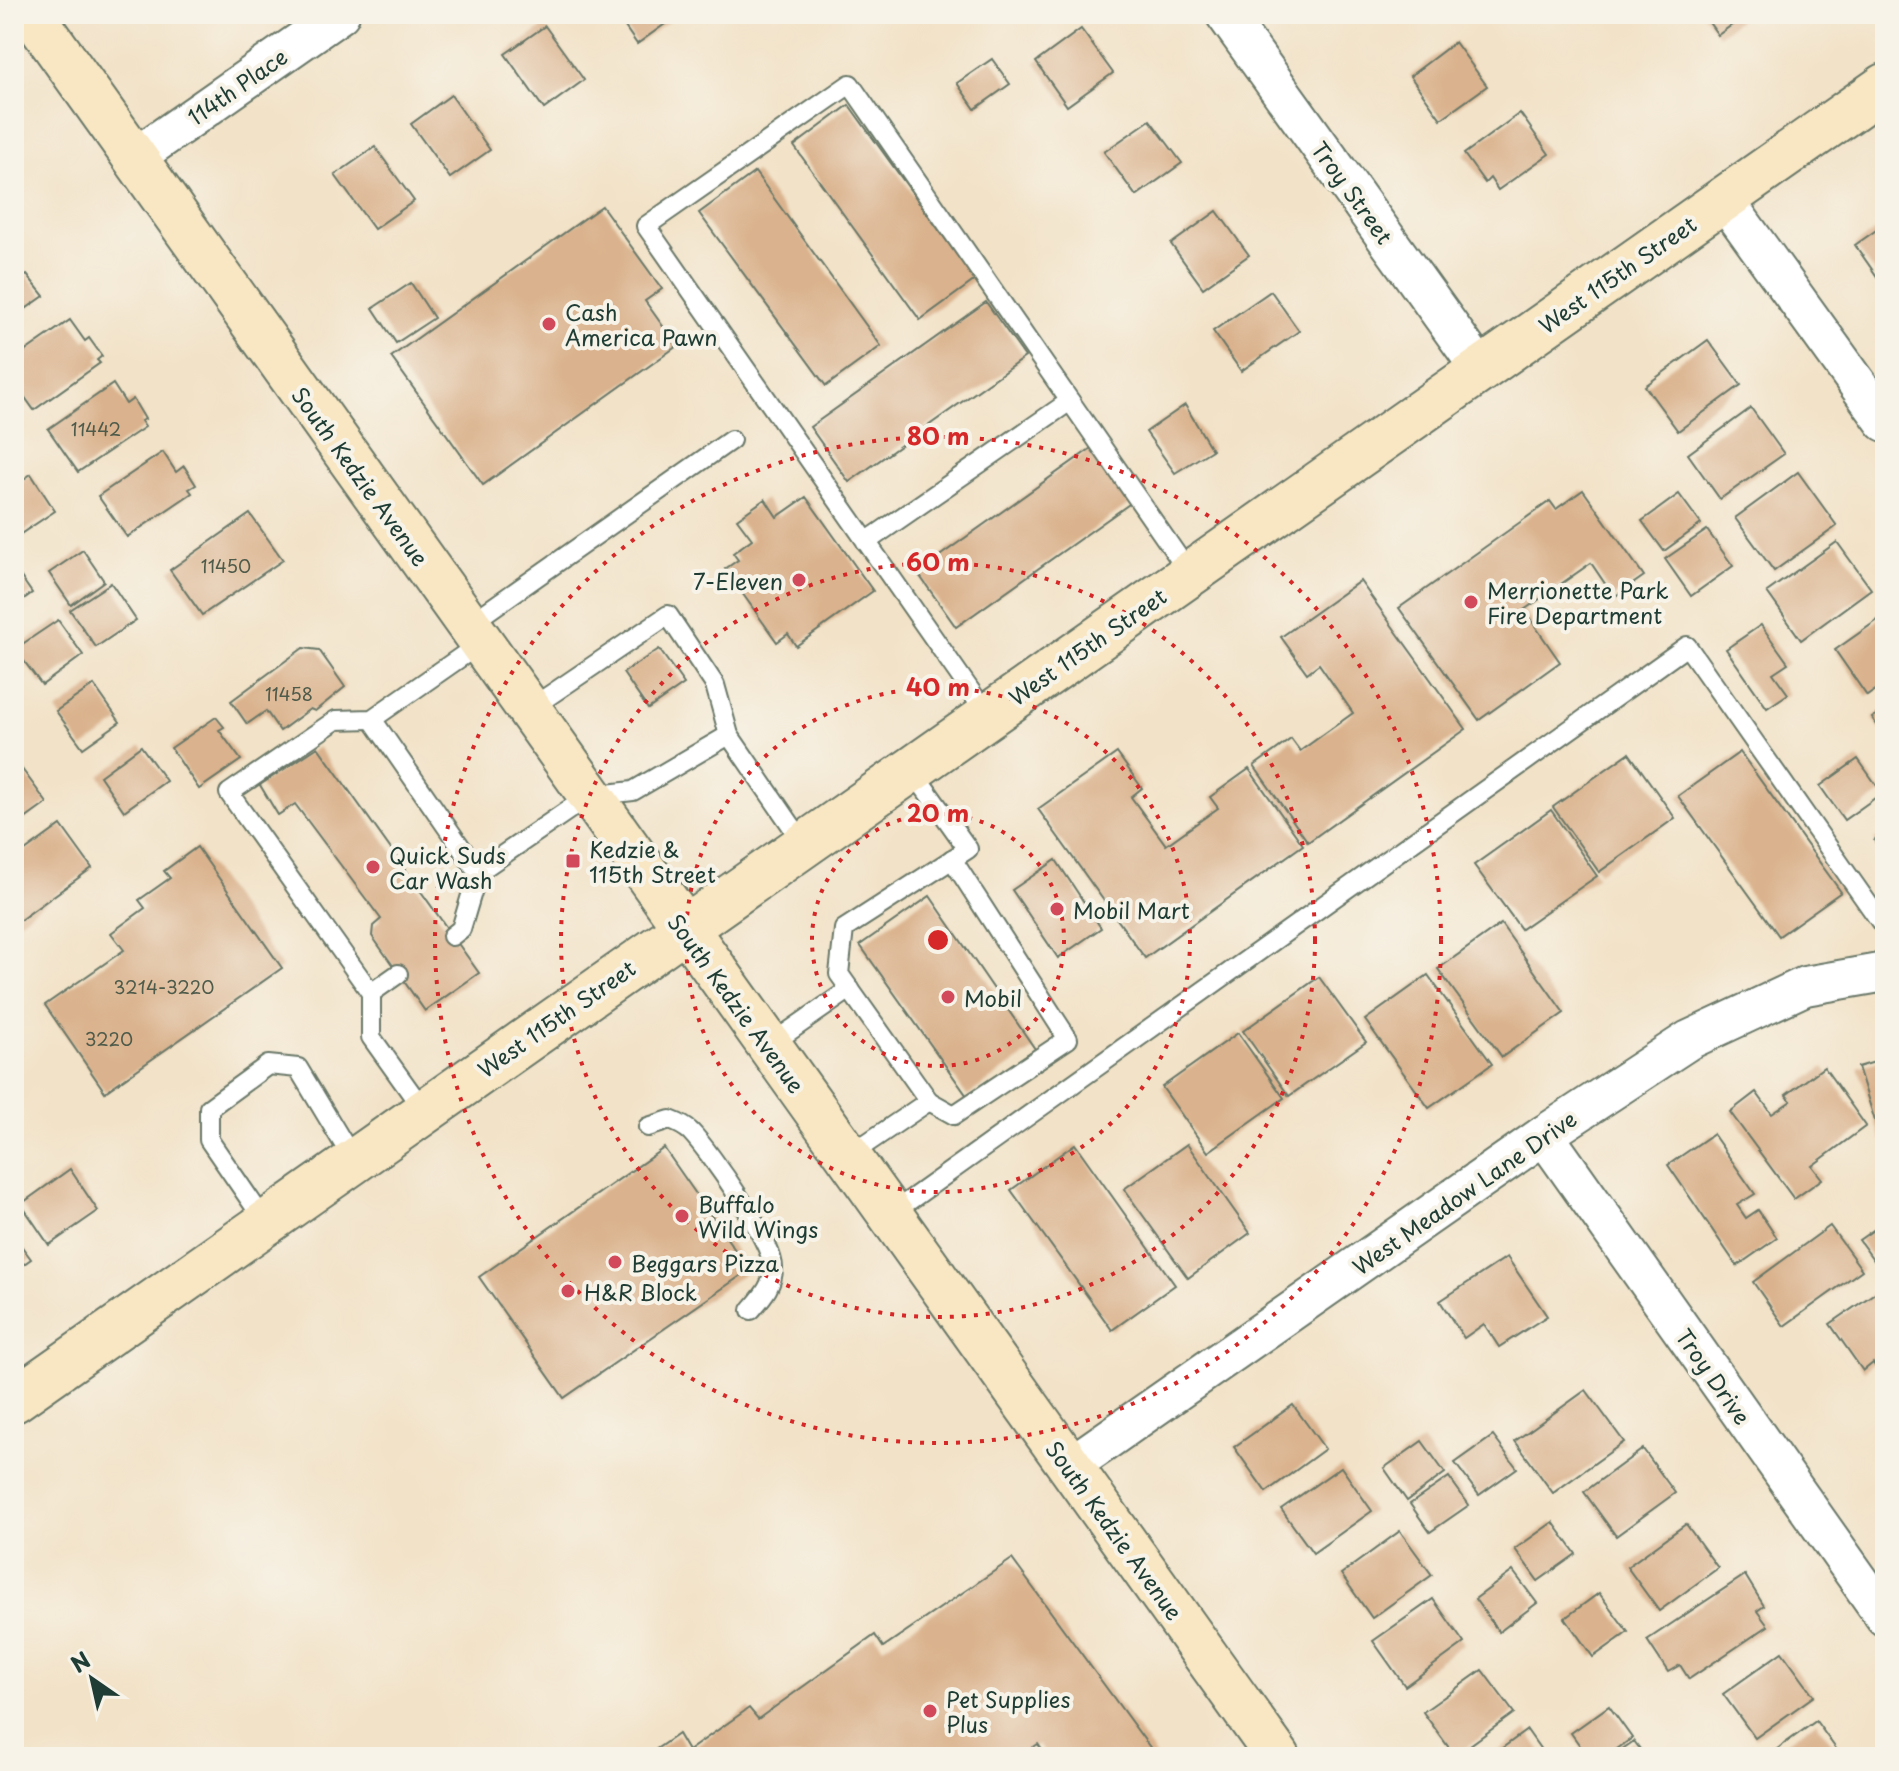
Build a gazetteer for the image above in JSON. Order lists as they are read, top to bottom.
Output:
{
  "streets": {
    "street": [
      "114th Place",
      "Troy Street",
      "West 115th Street",
      "South Kedzie Avenue",
      "West Meadow Lane Drive",
      "Troy Drive"
    ]
  },
  "crossings": [
    ["114th Place", "South Kedzie Avenue"],
    ["Troy Street", "West 115th Street"],
    ["West 115th Street", "South Kedzie Avenue"],
    ["South Kedzie Avenue", "West Meadow Lane Drive"],
    ["West Meadow Lane Drive", "Troy Drive"]
  ],
  "places": {
    "other": [
      "Cash America Pawn",
      "7-Eleven",
      "Merrionette Park Fire Department",
      "Quick Suds Car Wash",
      "Mobil Mart",
      "Mobil",
      "Buffalo Wild Wings",
      "Beggars Pizza",
      "H&R Block",
      "Pet Supplies Plus"
    ],
    "transit": ["Kedzie & 115th Street"]
  },
  "house_numbers": [
    "11442",
    "11450",
    "11458",
    "3214-3220",
    "3220"
  ],
  "north": "top left",
  "rings": [
    "80 m",
    "60 m",
    "40 m",
    "20 m"
  ]
}
